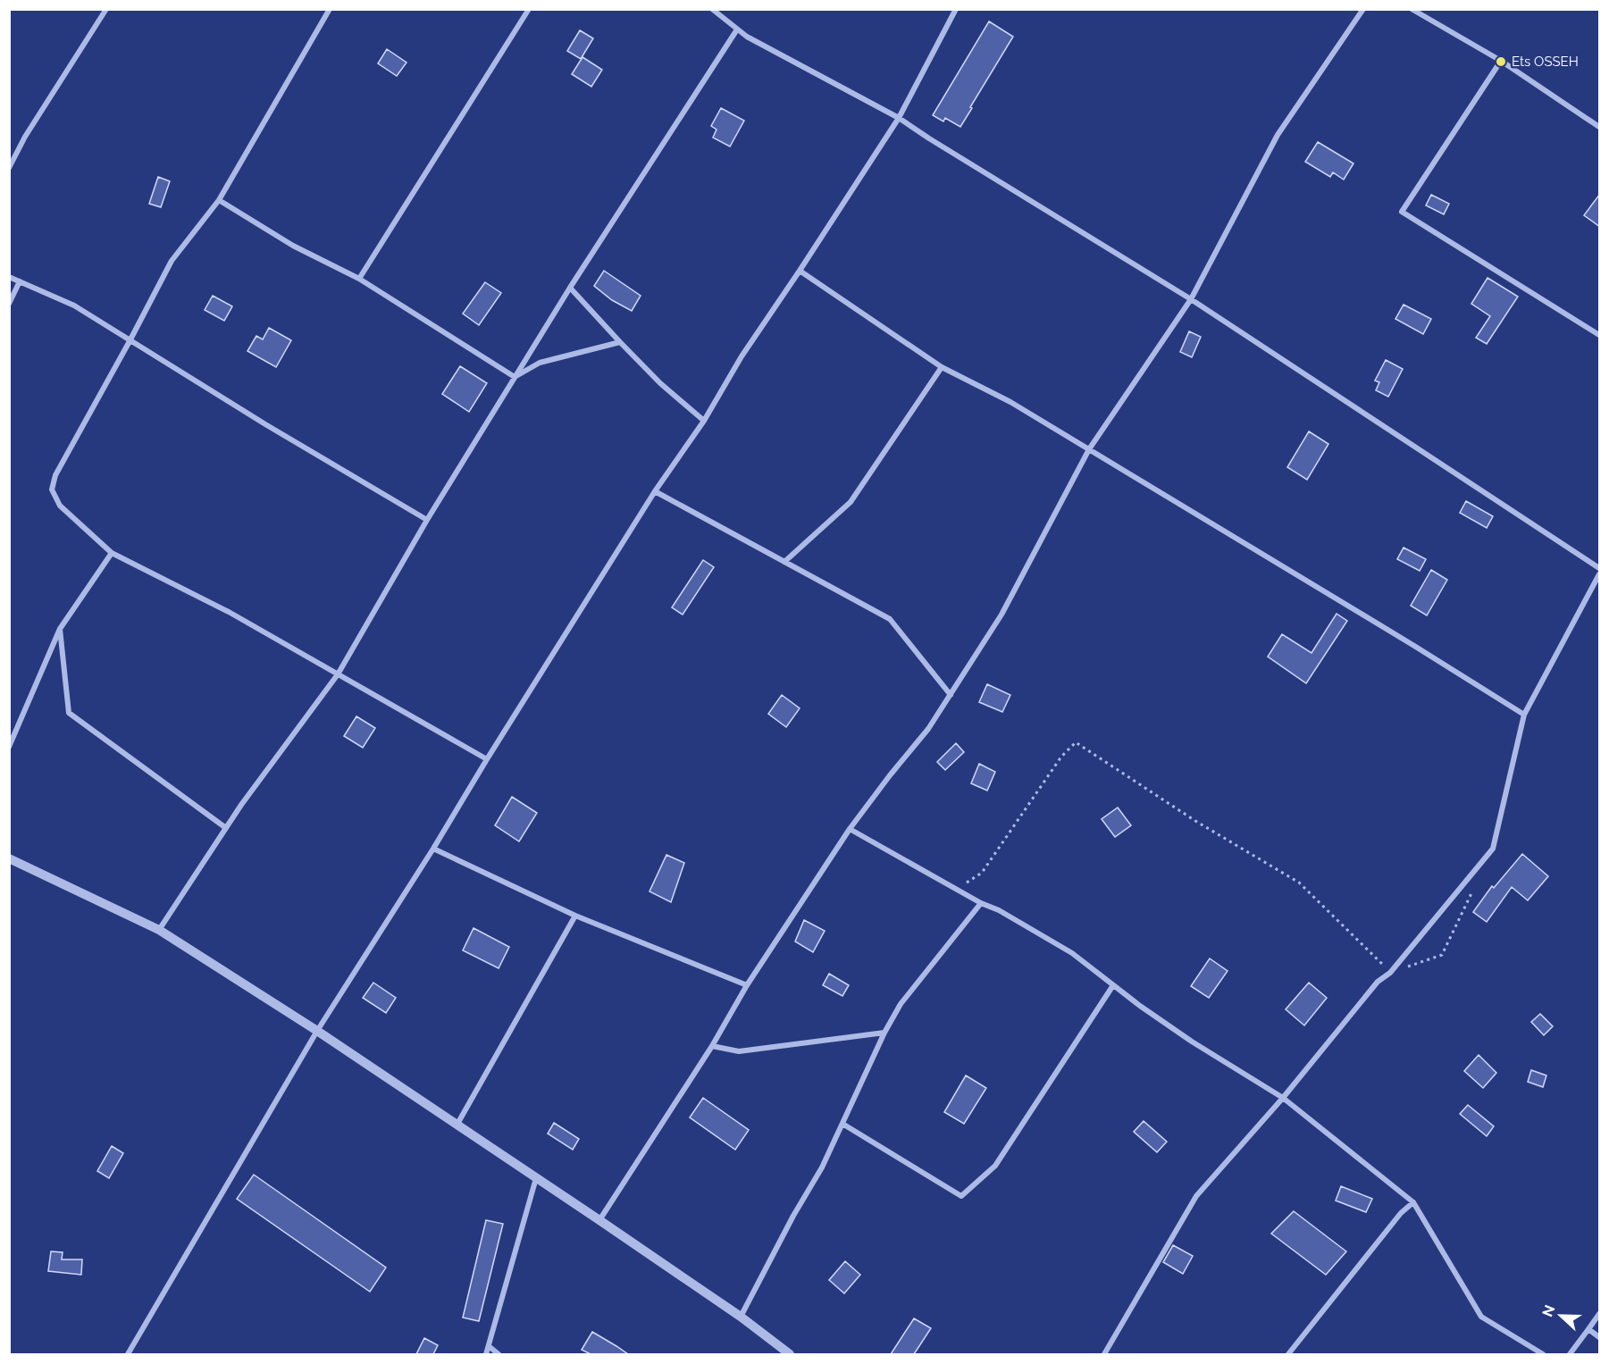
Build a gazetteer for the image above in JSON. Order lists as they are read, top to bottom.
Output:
{
  "places": ["Ets OSSEH"],
  "north": "left"
}
